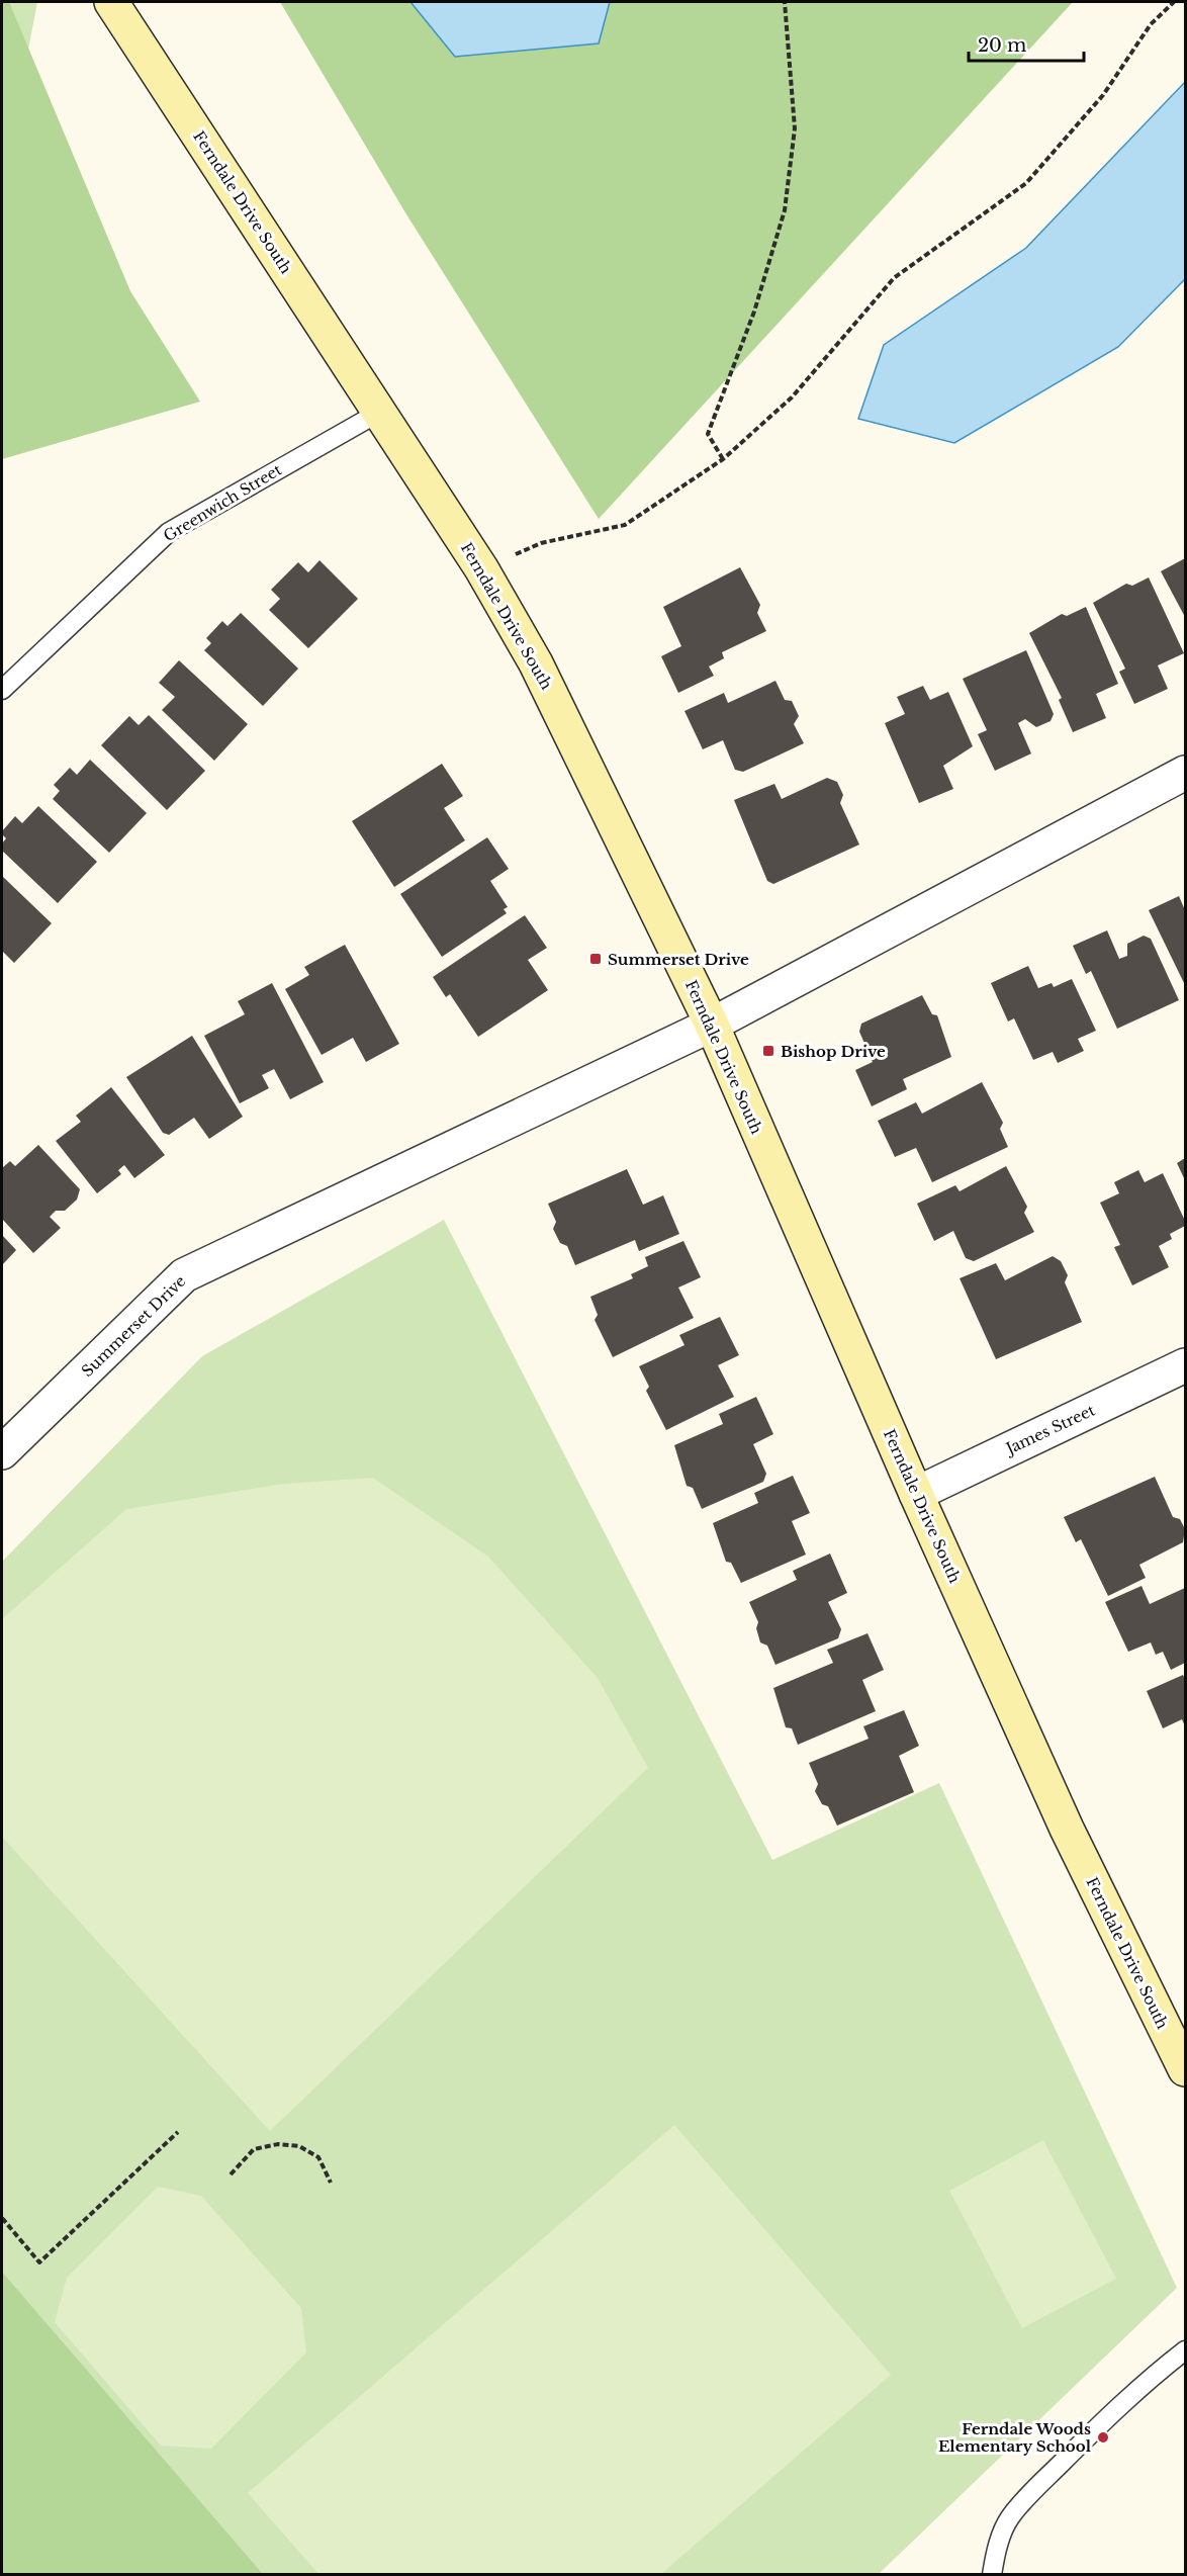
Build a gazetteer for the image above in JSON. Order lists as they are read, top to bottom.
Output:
{
  "streets": {
    "main road": ["Ferndale Drive South"],
    "street": ["Summerset Drive", "James Street"],
    "lane": ["Greenwich Street"]
  },
  "crossings": [
    ["Ferndale Drive South", "Greenwich Street"],
    ["Ferndale Drive South", "Summerset Drive"],
    ["Ferndale Drive South", "James Street"]
  ],
  "places": {
    "transit": ["Summerset Drive", "Bishop Drive"],
    "other": ["Ferndale Woods Elementary School"]
  },
  "scale_bar": "20 m"
}
